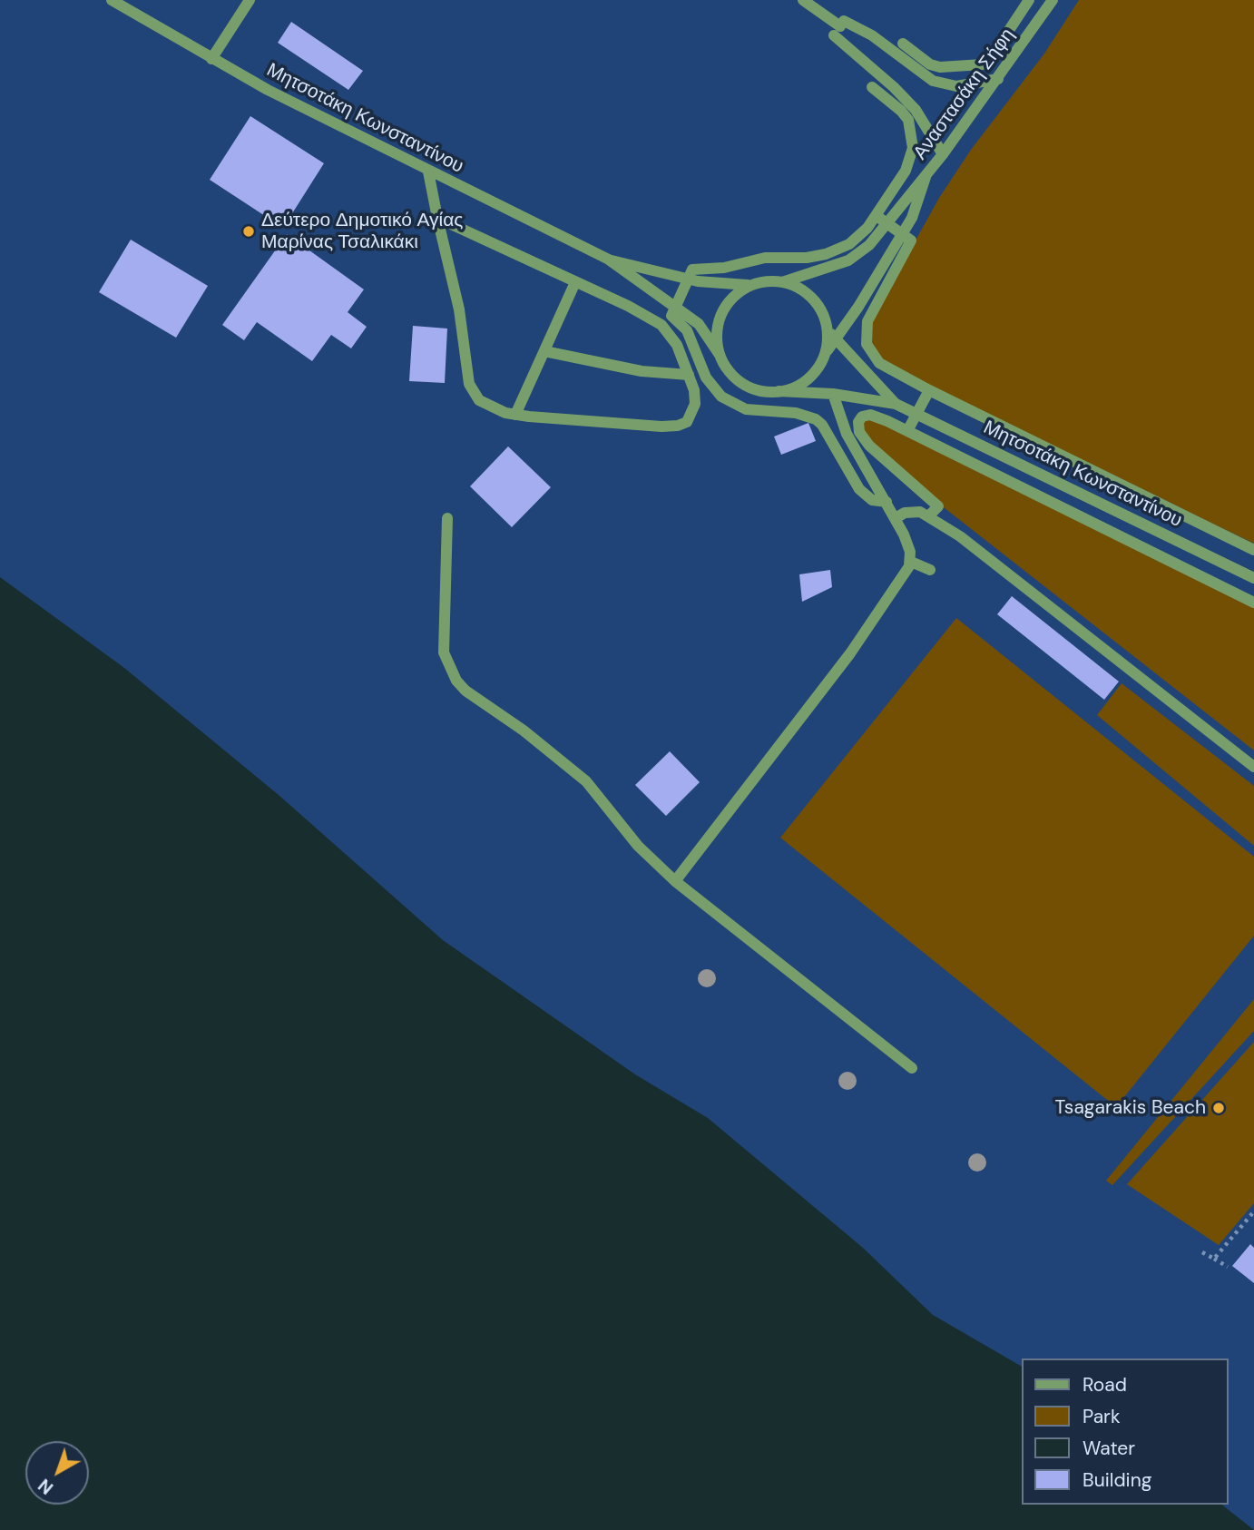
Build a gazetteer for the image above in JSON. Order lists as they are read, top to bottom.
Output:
{
  "streets": {
    "street": ["Αναστασάκη Σήφη", "Μητσοτάκη Κωνσταντίνου"]
  },
  "places": ["Δεύτερο Δημοτικό Αγίας Μαρίνας Τσαλικάκι", "Tsagarakis Beach"],
  "legend": [
    "Road",
    "Park",
    "Water",
    "Building"
  ],
  "north": "bottom left"
}
